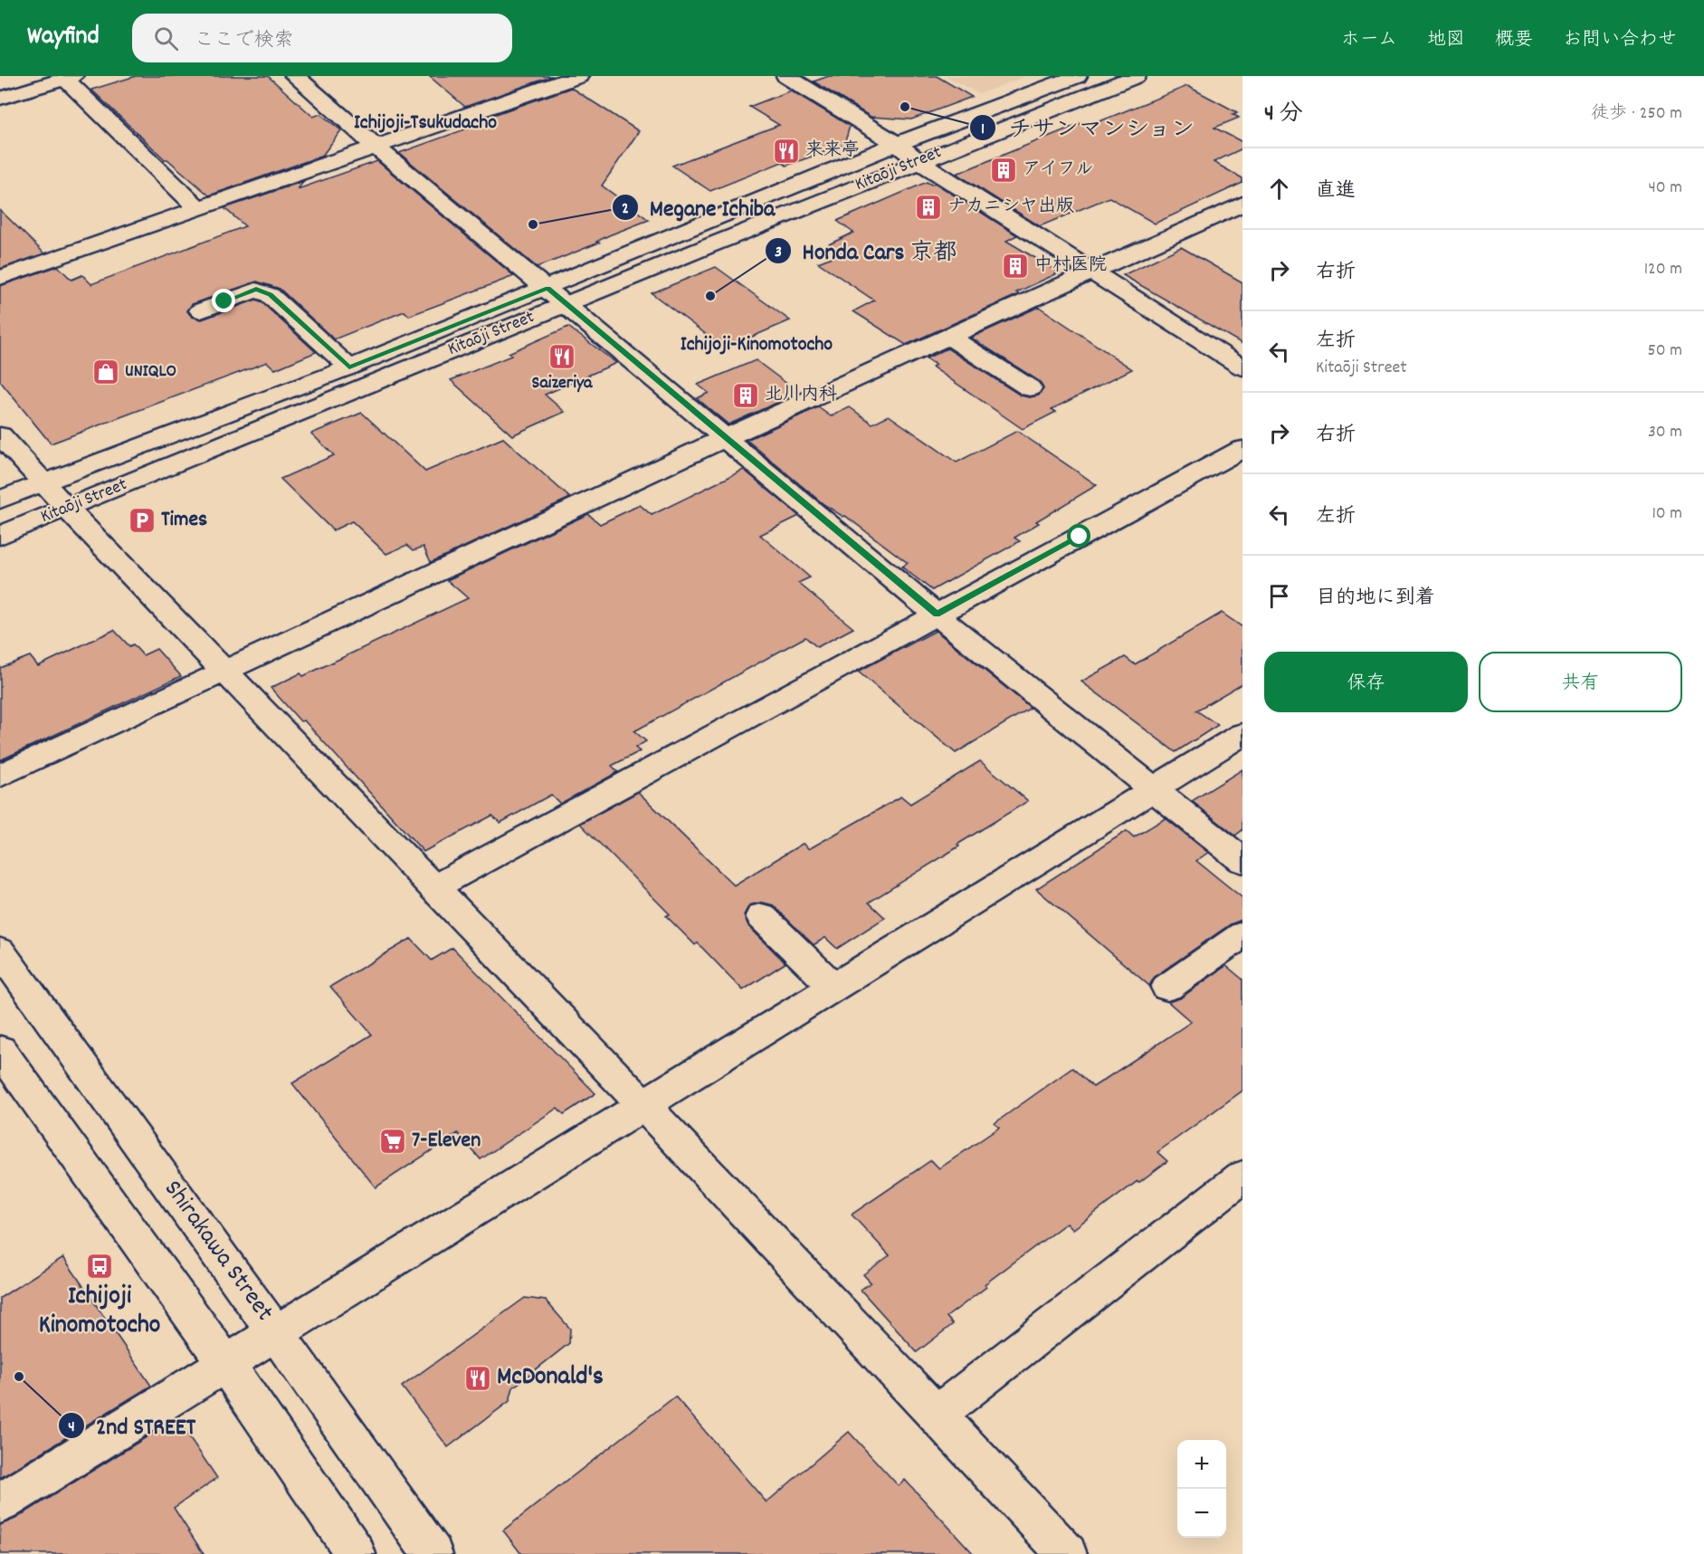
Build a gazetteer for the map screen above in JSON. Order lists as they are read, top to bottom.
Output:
{
  "streets": {
    "street": ["Kitaōji Street", "Shirakawa Street"]
  },
  "districts": ["Ichijoji-Tsukudacho", "Ichijoji-Kinomotocho"],
  "places": {
    "other": [
      "チサンマンション",
      "Megane Ichiba",
      "Honda Cars 京都",
      "2nd STREET"
    ],
    "restaurant": ["来来亭", "Saizeriya", "McDonald's"],
    "building": [
      "アイフル",
      "ナカニシヤ出版",
      "中村医院",
      "北川内科"
    ],
    "shop": ["UNIQLO"],
    "parking": ["Times"],
    "supermarket": ["7-Eleven"],
    "bus stop": ["Ichijoji Kinomotocho"]
  },
  "page": {
    "header": "Wayfind",
    "search": "ここで検索",
    "nav": [
      "ホーム",
      "地図",
      "概要",
      "お問い合わせ"
    ],
    "heading": ["4 分", "徒歩 · 250 m"],
    "list": [
      ["直進", "40 m"],
      ["右折", "120 m"],
      ["左折", "Kitaōji Street", "50 m"],
      ["右折", "30 m"],
      ["左折", "10 m"],
      "目的地に到着"
    ],
    "buttons": ["保存", "共有"],
    "map_buttons": ["+", "−"]
  }
}
